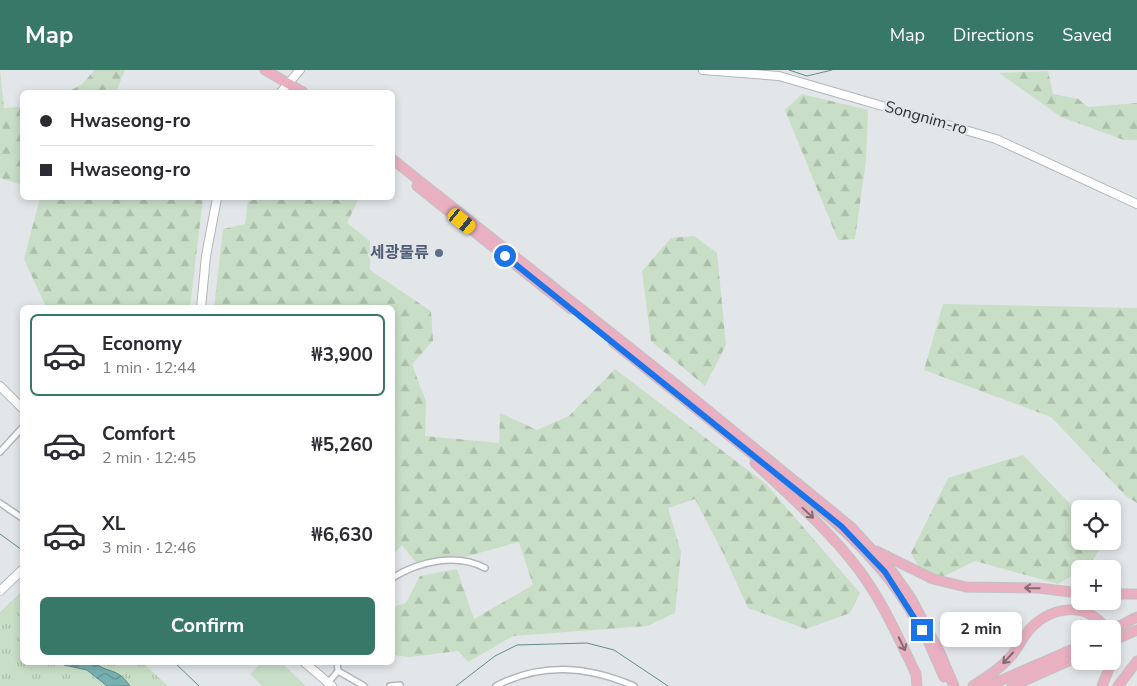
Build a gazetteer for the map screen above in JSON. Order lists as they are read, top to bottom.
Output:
{
  "streets": {
    "main road": ["Songnim-ro"]
  },
  "places": ["세광물류"],
  "page": {
    "header": "Map",
    "nav": ["Map", "Directions", "Saved"],
    "banner": ["Hwaseong-ro", "Hwaseong-ro"],
    "list": [
      {
        "name": "Economy",
        "note": "1 min · 12:44",
        "value": "₩3,900"
      },
      {
        "name": "Comfort",
        "note": "2 min · 12:45",
        "value": "₩5,260"
      },
      {
        "name": "XL",
        "note": "3 min · 12:46",
        "value": "₩6,630"
      }
    ],
    "map_buttons": ["+", "−"],
    "buttons": "Confirm",
    "bubble": "2 min"
  }
}
